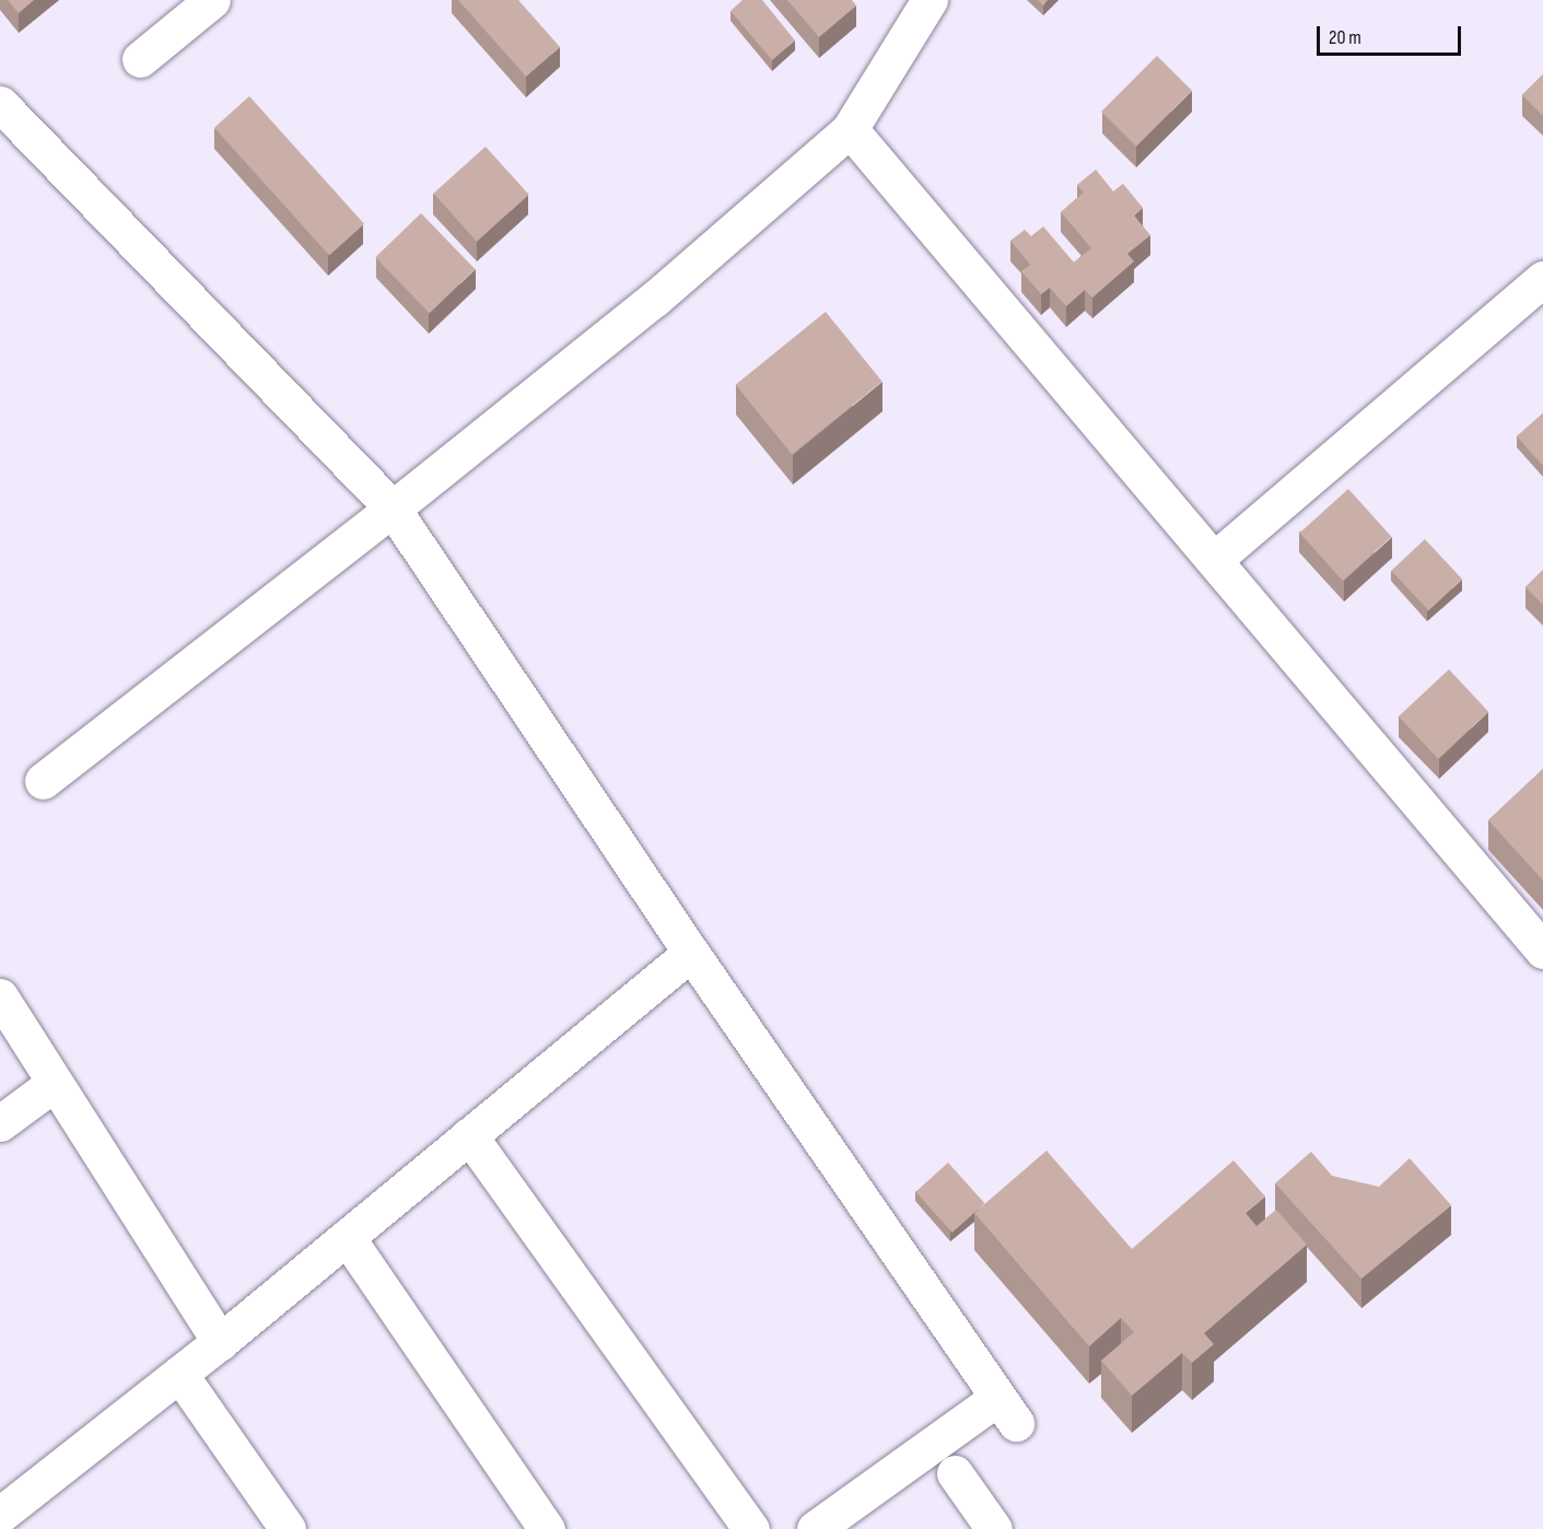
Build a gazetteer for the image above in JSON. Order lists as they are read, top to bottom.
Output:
{
  "scale_bar": "20 m"
}
